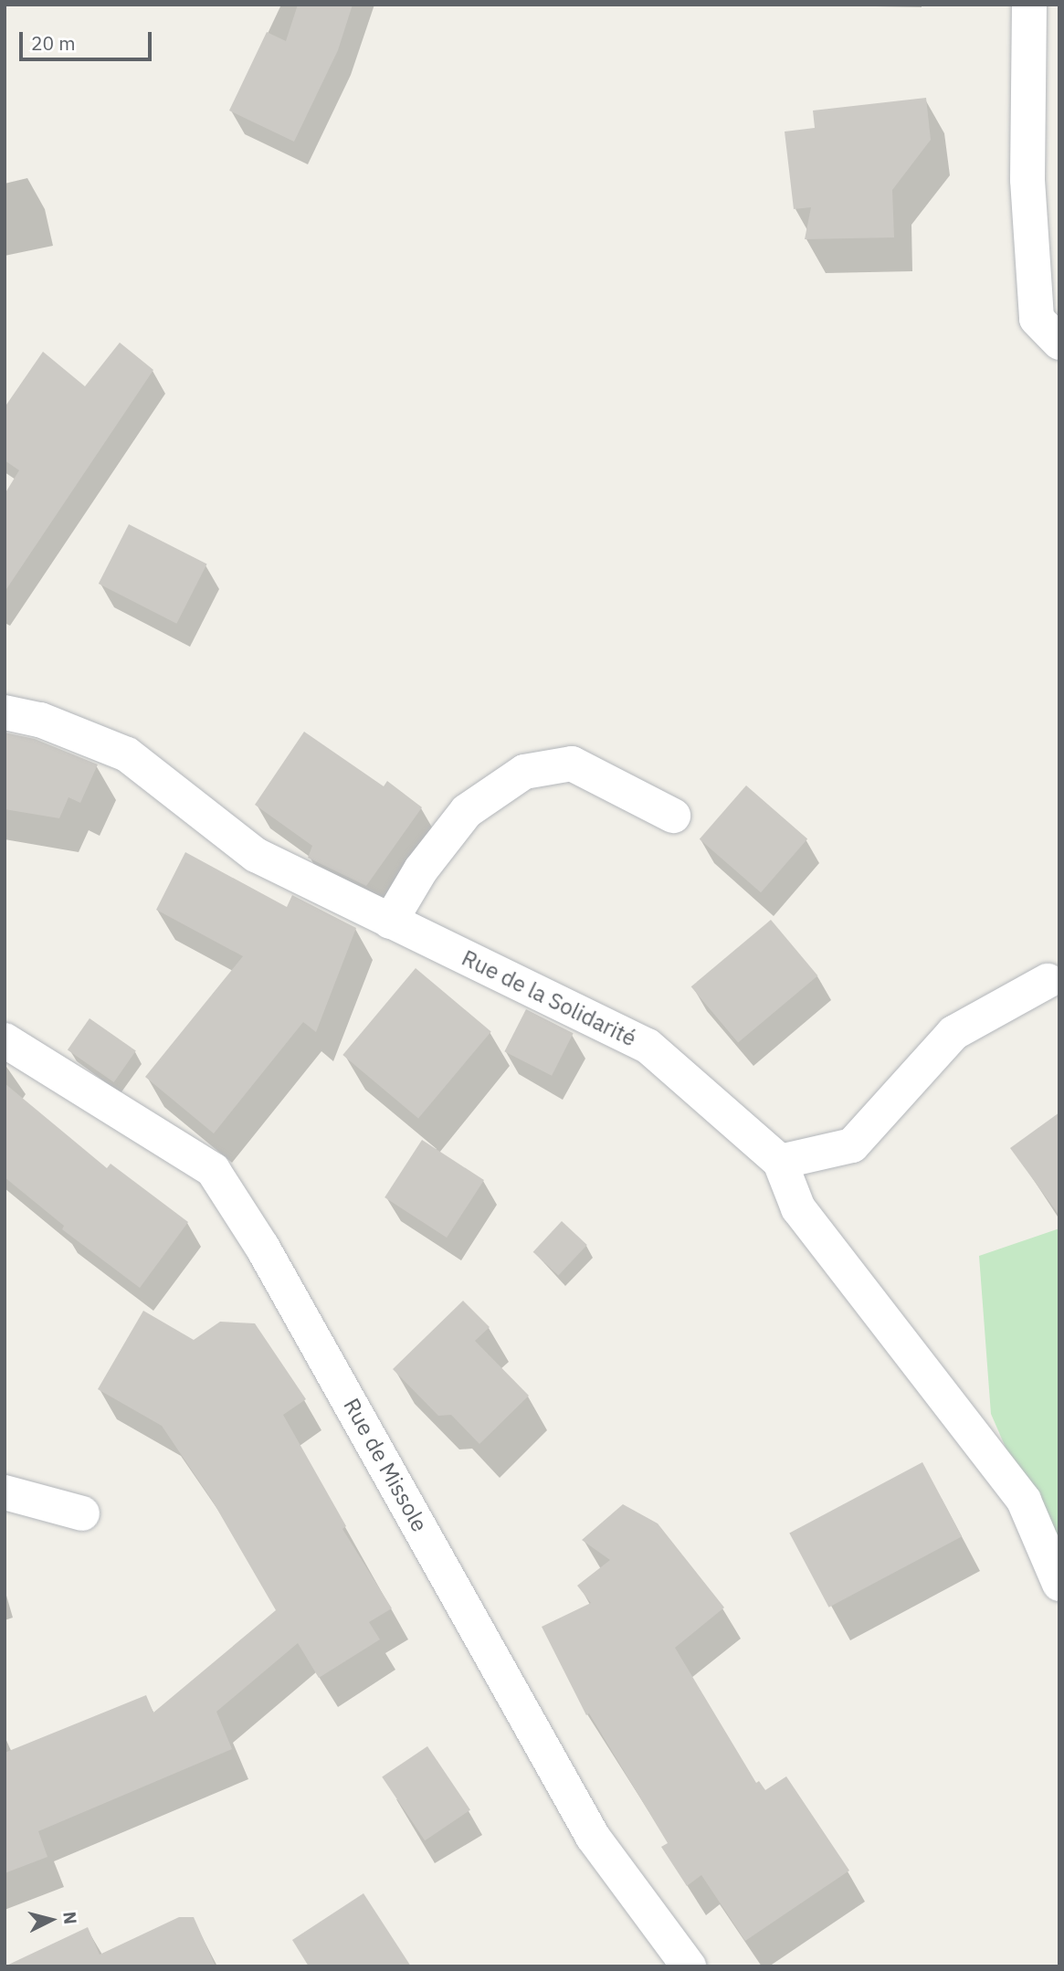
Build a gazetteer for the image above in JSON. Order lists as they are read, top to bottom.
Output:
{
  "streets": {
    "street": ["Rue de la Solidarité", "Rue de Missole"]
  },
  "scale_bar": "20 m",
  "north": "right"
}
